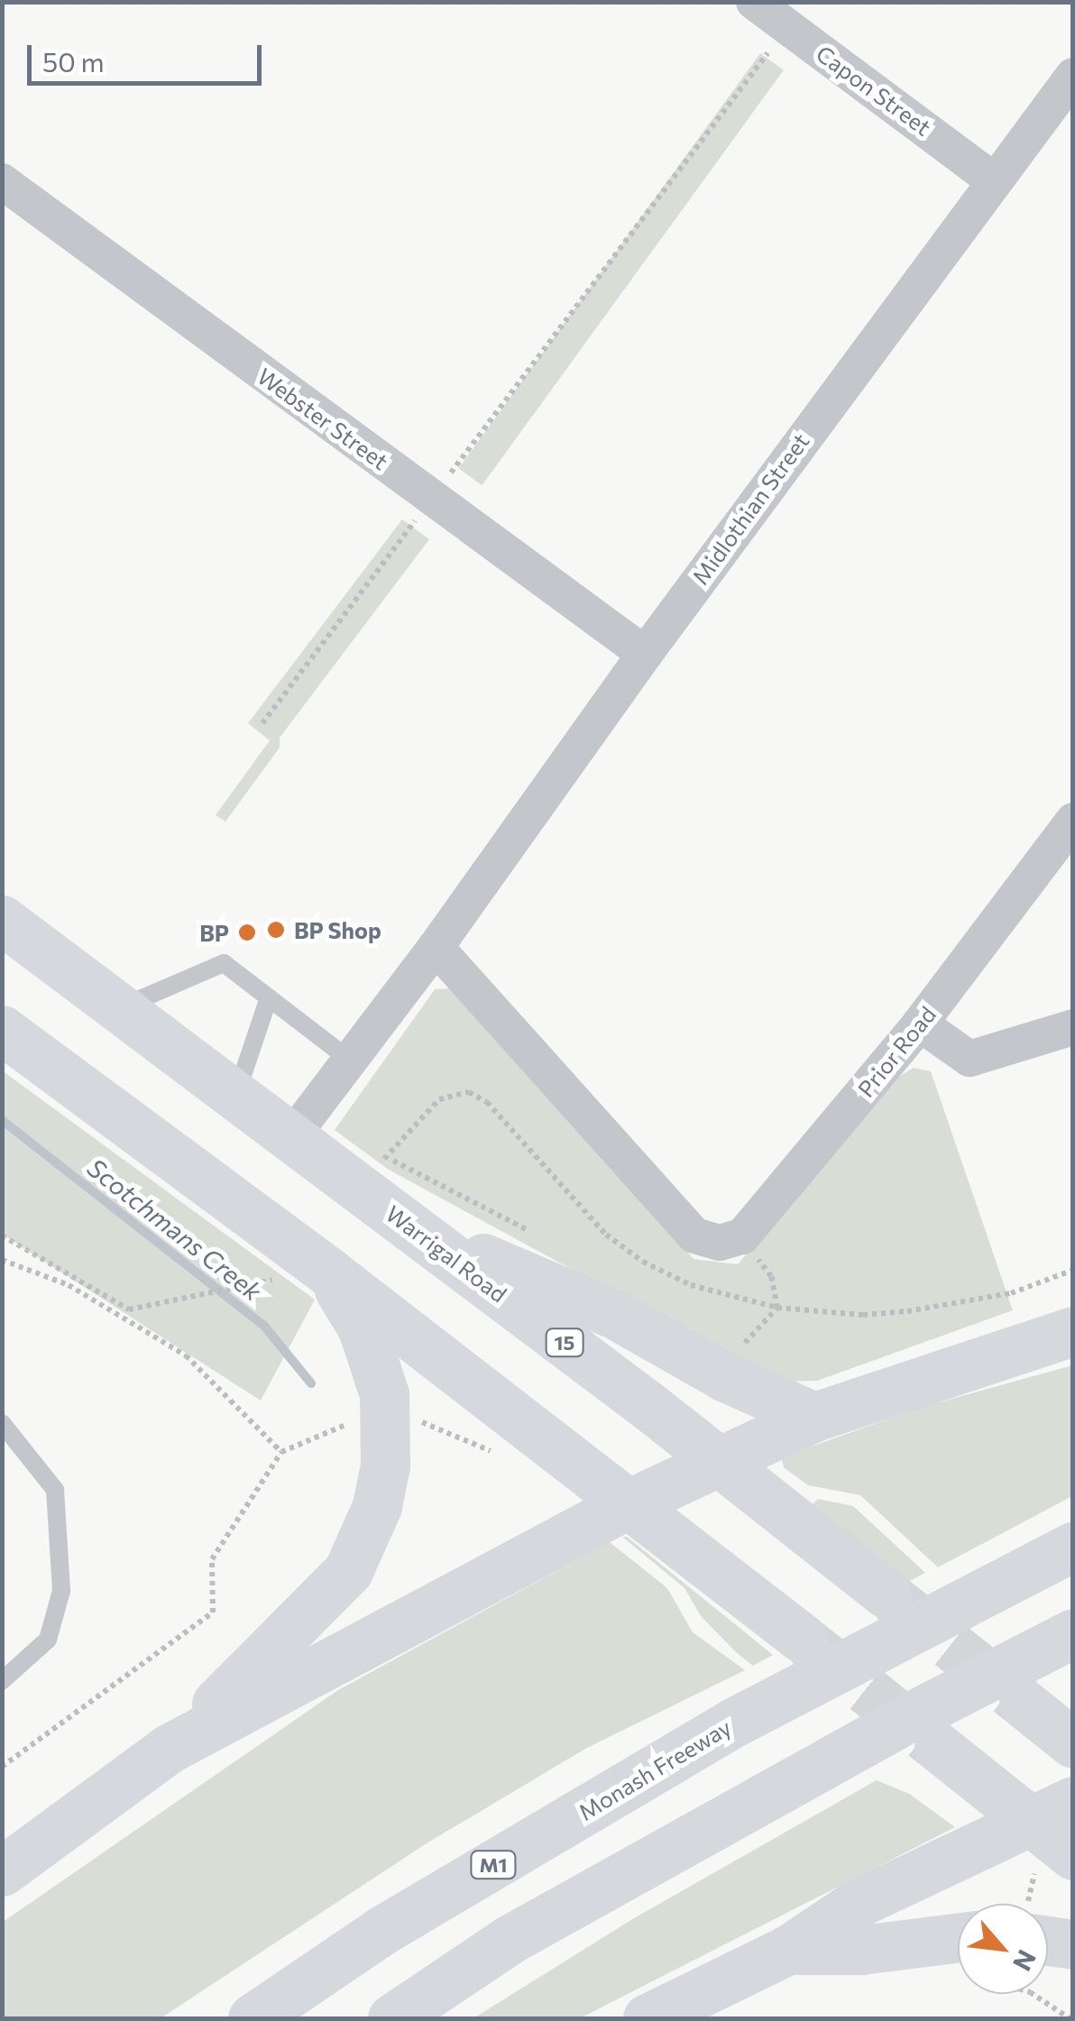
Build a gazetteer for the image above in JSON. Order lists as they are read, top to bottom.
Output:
{
  "streets": {
    "highway": [
      "Warrigal Road",
      "15",
      "Monash Freeway",
      "M1"
    ],
    "street": [
      "Capon Street",
      "Webster Street",
      "Midlothian Street",
      "Prior Road"
    ]
  },
  "crossings": [
    ["Capon Street", "Midlothian Street"],
    ["Webster Street", "Midlothian Street"],
    ["Midlothian Street", "Warrigal Road"]
  ],
  "water": ["Scotchmans Creek"],
  "places": ["BP Shop", "BP"],
  "scale_bar": "50 m",
  "north": "bottom right"
}
